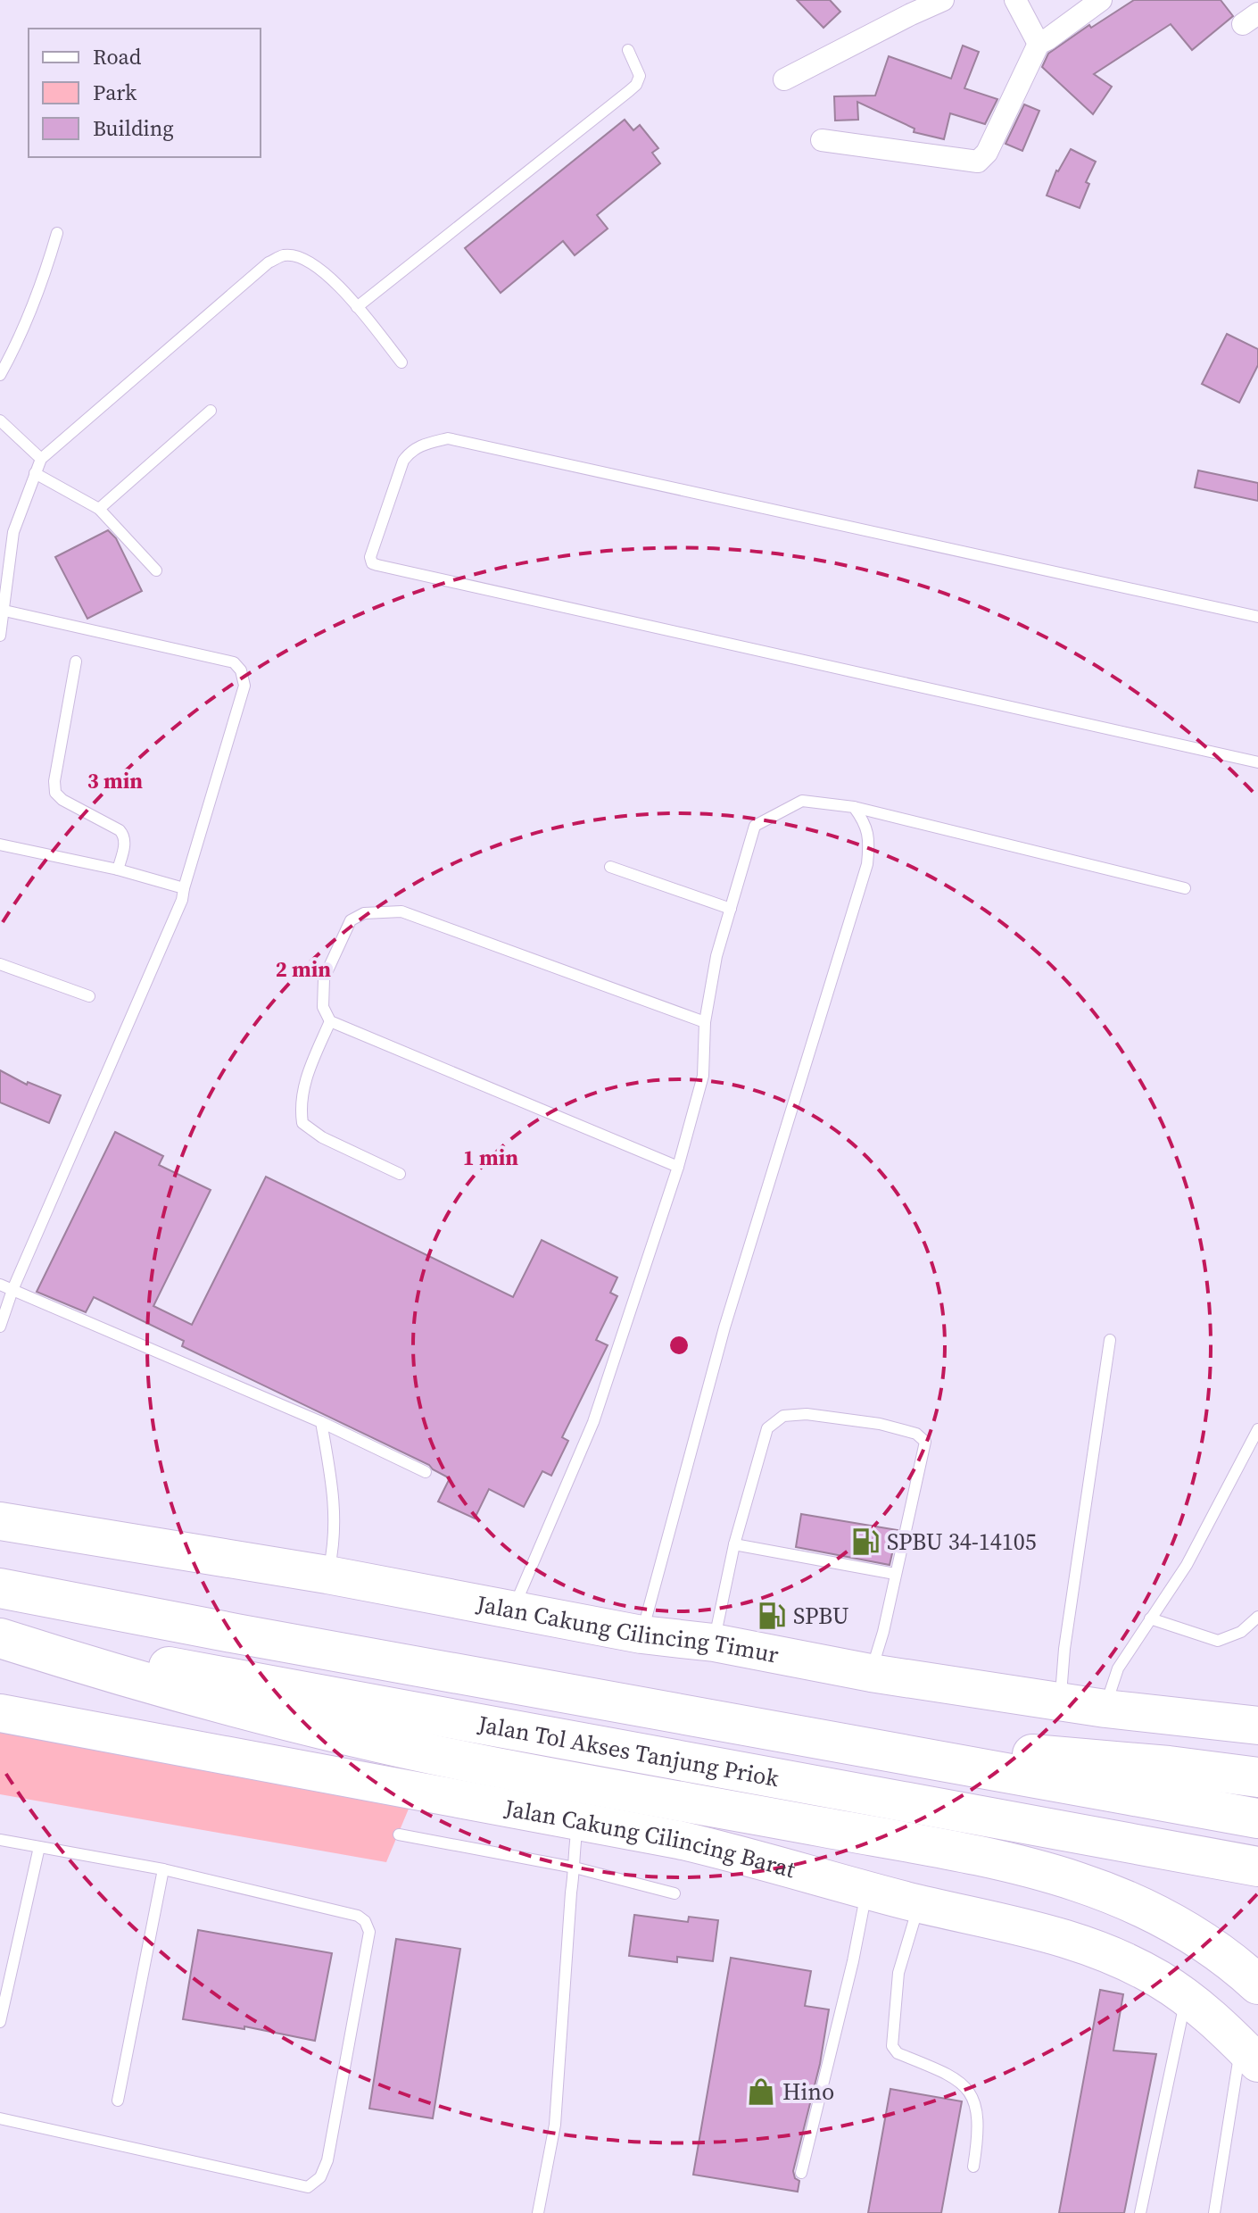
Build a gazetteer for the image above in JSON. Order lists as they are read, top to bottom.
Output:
{
  "streets": {
    "highway": ["Jalan Cakung Cilincing Timur", "Jalan Tol Akses Tanjung Priok", "Jalan Cakung Cilincing Barat"]
  },
  "places": {
    "fuel station": ["SPBU 34-14105", "SPBU"],
    "shop": ["Hino"]
  },
  "legend": ["Road", "Park", "Building"],
  "rings": ["3 min", "2 min", "1 min"]
}
